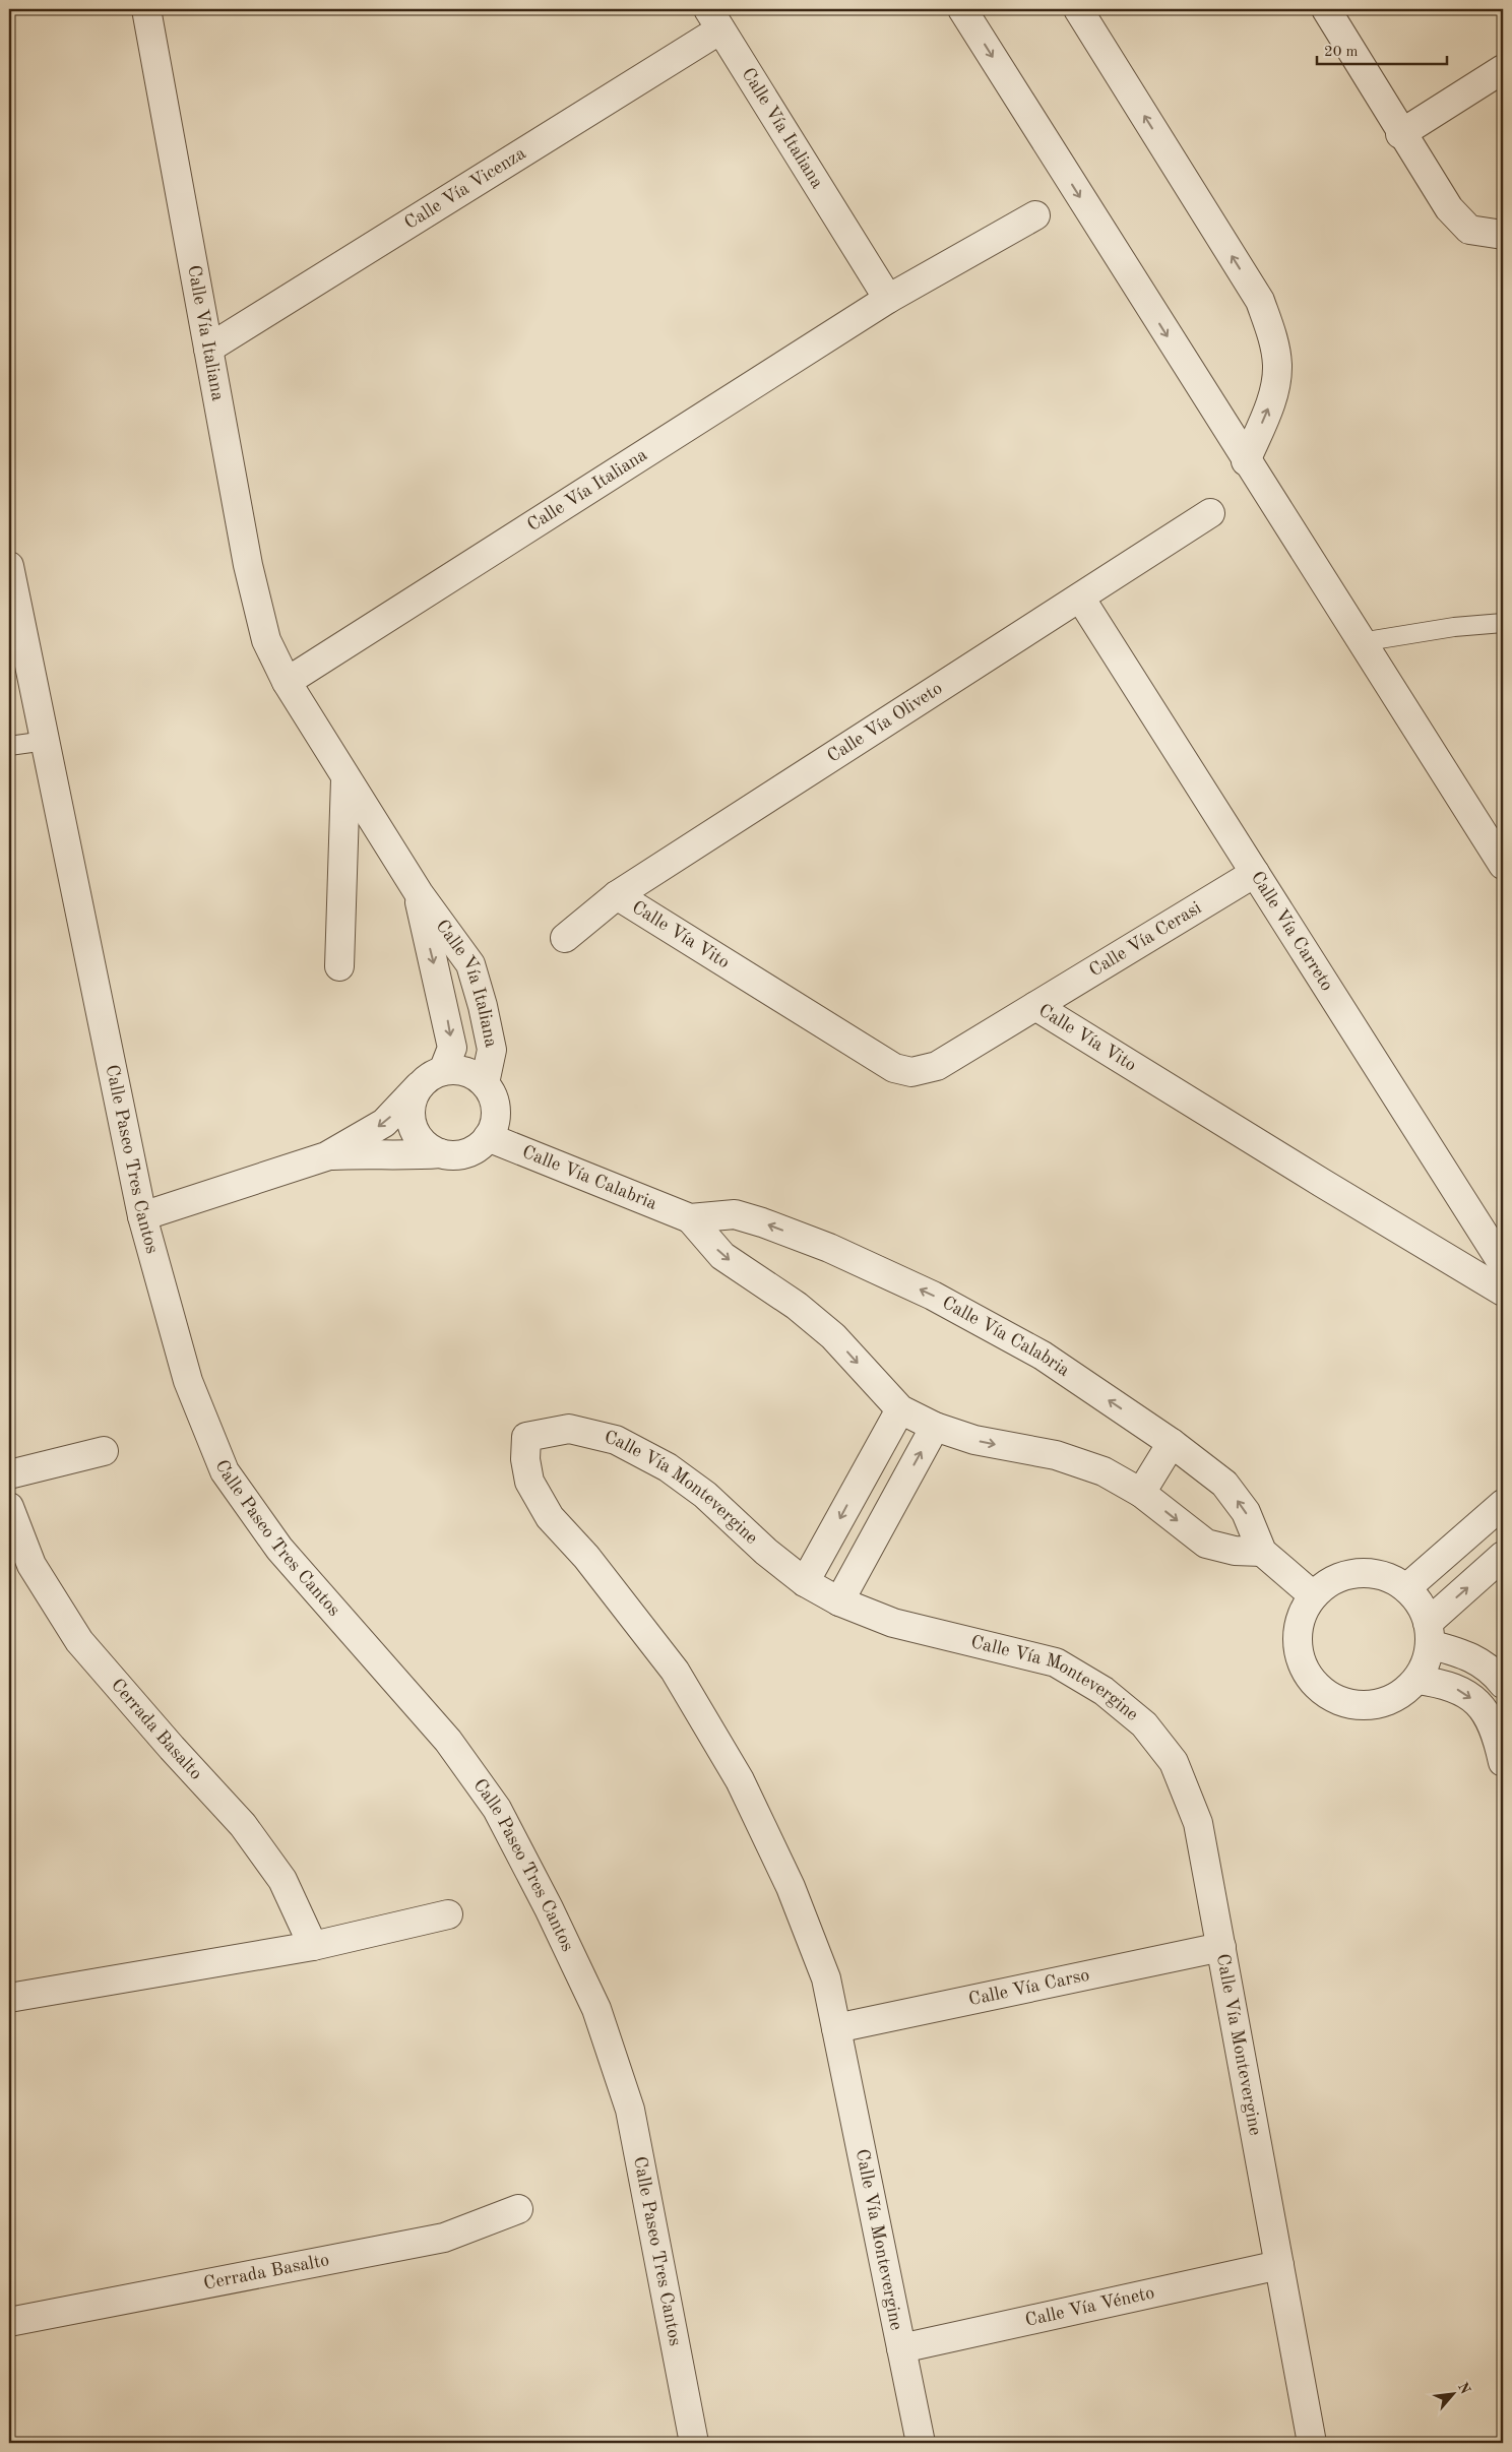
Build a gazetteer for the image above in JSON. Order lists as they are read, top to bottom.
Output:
{
  "streets": {
    "street": [
      "Calle Vía Italiana",
      "Calle Vía Vicenza",
      "Calle Vía Oliveto",
      "Calle Vía Carreto",
      "Calle Vía Vito",
      "Calle Vía Cerasi",
      "Calle Paseo Tres Cantos",
      "Calle Vía Calabria",
      "Calle Vía Montevergine",
      "Cerrada Basalto",
      "Calle Vía Carso",
      "Calle Vía Véneto"
    ]
  },
  "crossings": [
    ["Calle Vía Italiana", "Calle Vía Vicenza"],
    ["Calle Vía Italiana", "Calle Vía Calabria"],
    ["Calle Vía Oliveto", "Calle Vía Carreto"],
    ["Calle Vía Oliveto", "Calle Vía Vito"],
    ["Calle Vía Carreto", "Calle Vía Cerasi"],
    ["Calle Vía Vito", "Calle Vía Cerasi"],
    ["Calle Vía Montevergine", "Calle Vía Carso"],
    ["Calle Vía Montevergine", "Calle Vía Véneto"]
  ],
  "scale_bar": "20 m",
  "north": "top right"
}
